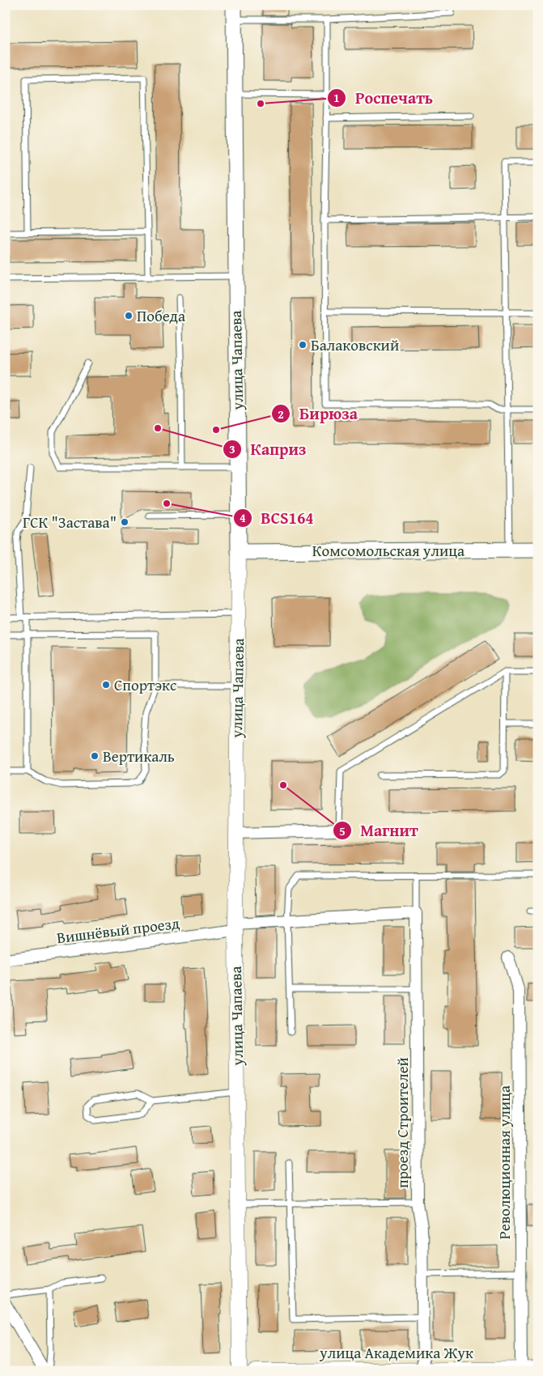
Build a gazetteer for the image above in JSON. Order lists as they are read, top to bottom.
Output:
{
  "streets": {
    "main road": ["улица Чапаева", "Комсомольская улица"],
    "street": [
      "Вишнёвый проезд",
      "проезд Строителей",
      "Революционная улица",
      "улица Академика Жук"
    ]
  },
  "crossings": [
    ["улица Чапаева", "Комсомольская улица"],
    ["улица Чапаева", "Вишнёвый проезд"],
    ["Вишнёвый проезд", "проезд Строителей"],
    ["проезд Строителей", "улица Академика Жук"],
    ["Революционная улица", "улица Академика Жук"]
  ],
  "places": [
    "Роспечать",
    "Победа",
    "Балаковский",
    "Каприз",
    "Бирюза",
    "BCS164",
    "ГСК \"Застава\"",
    "Спортэкс",
    "Вертикаль",
    "Магнит"
  ]
}
